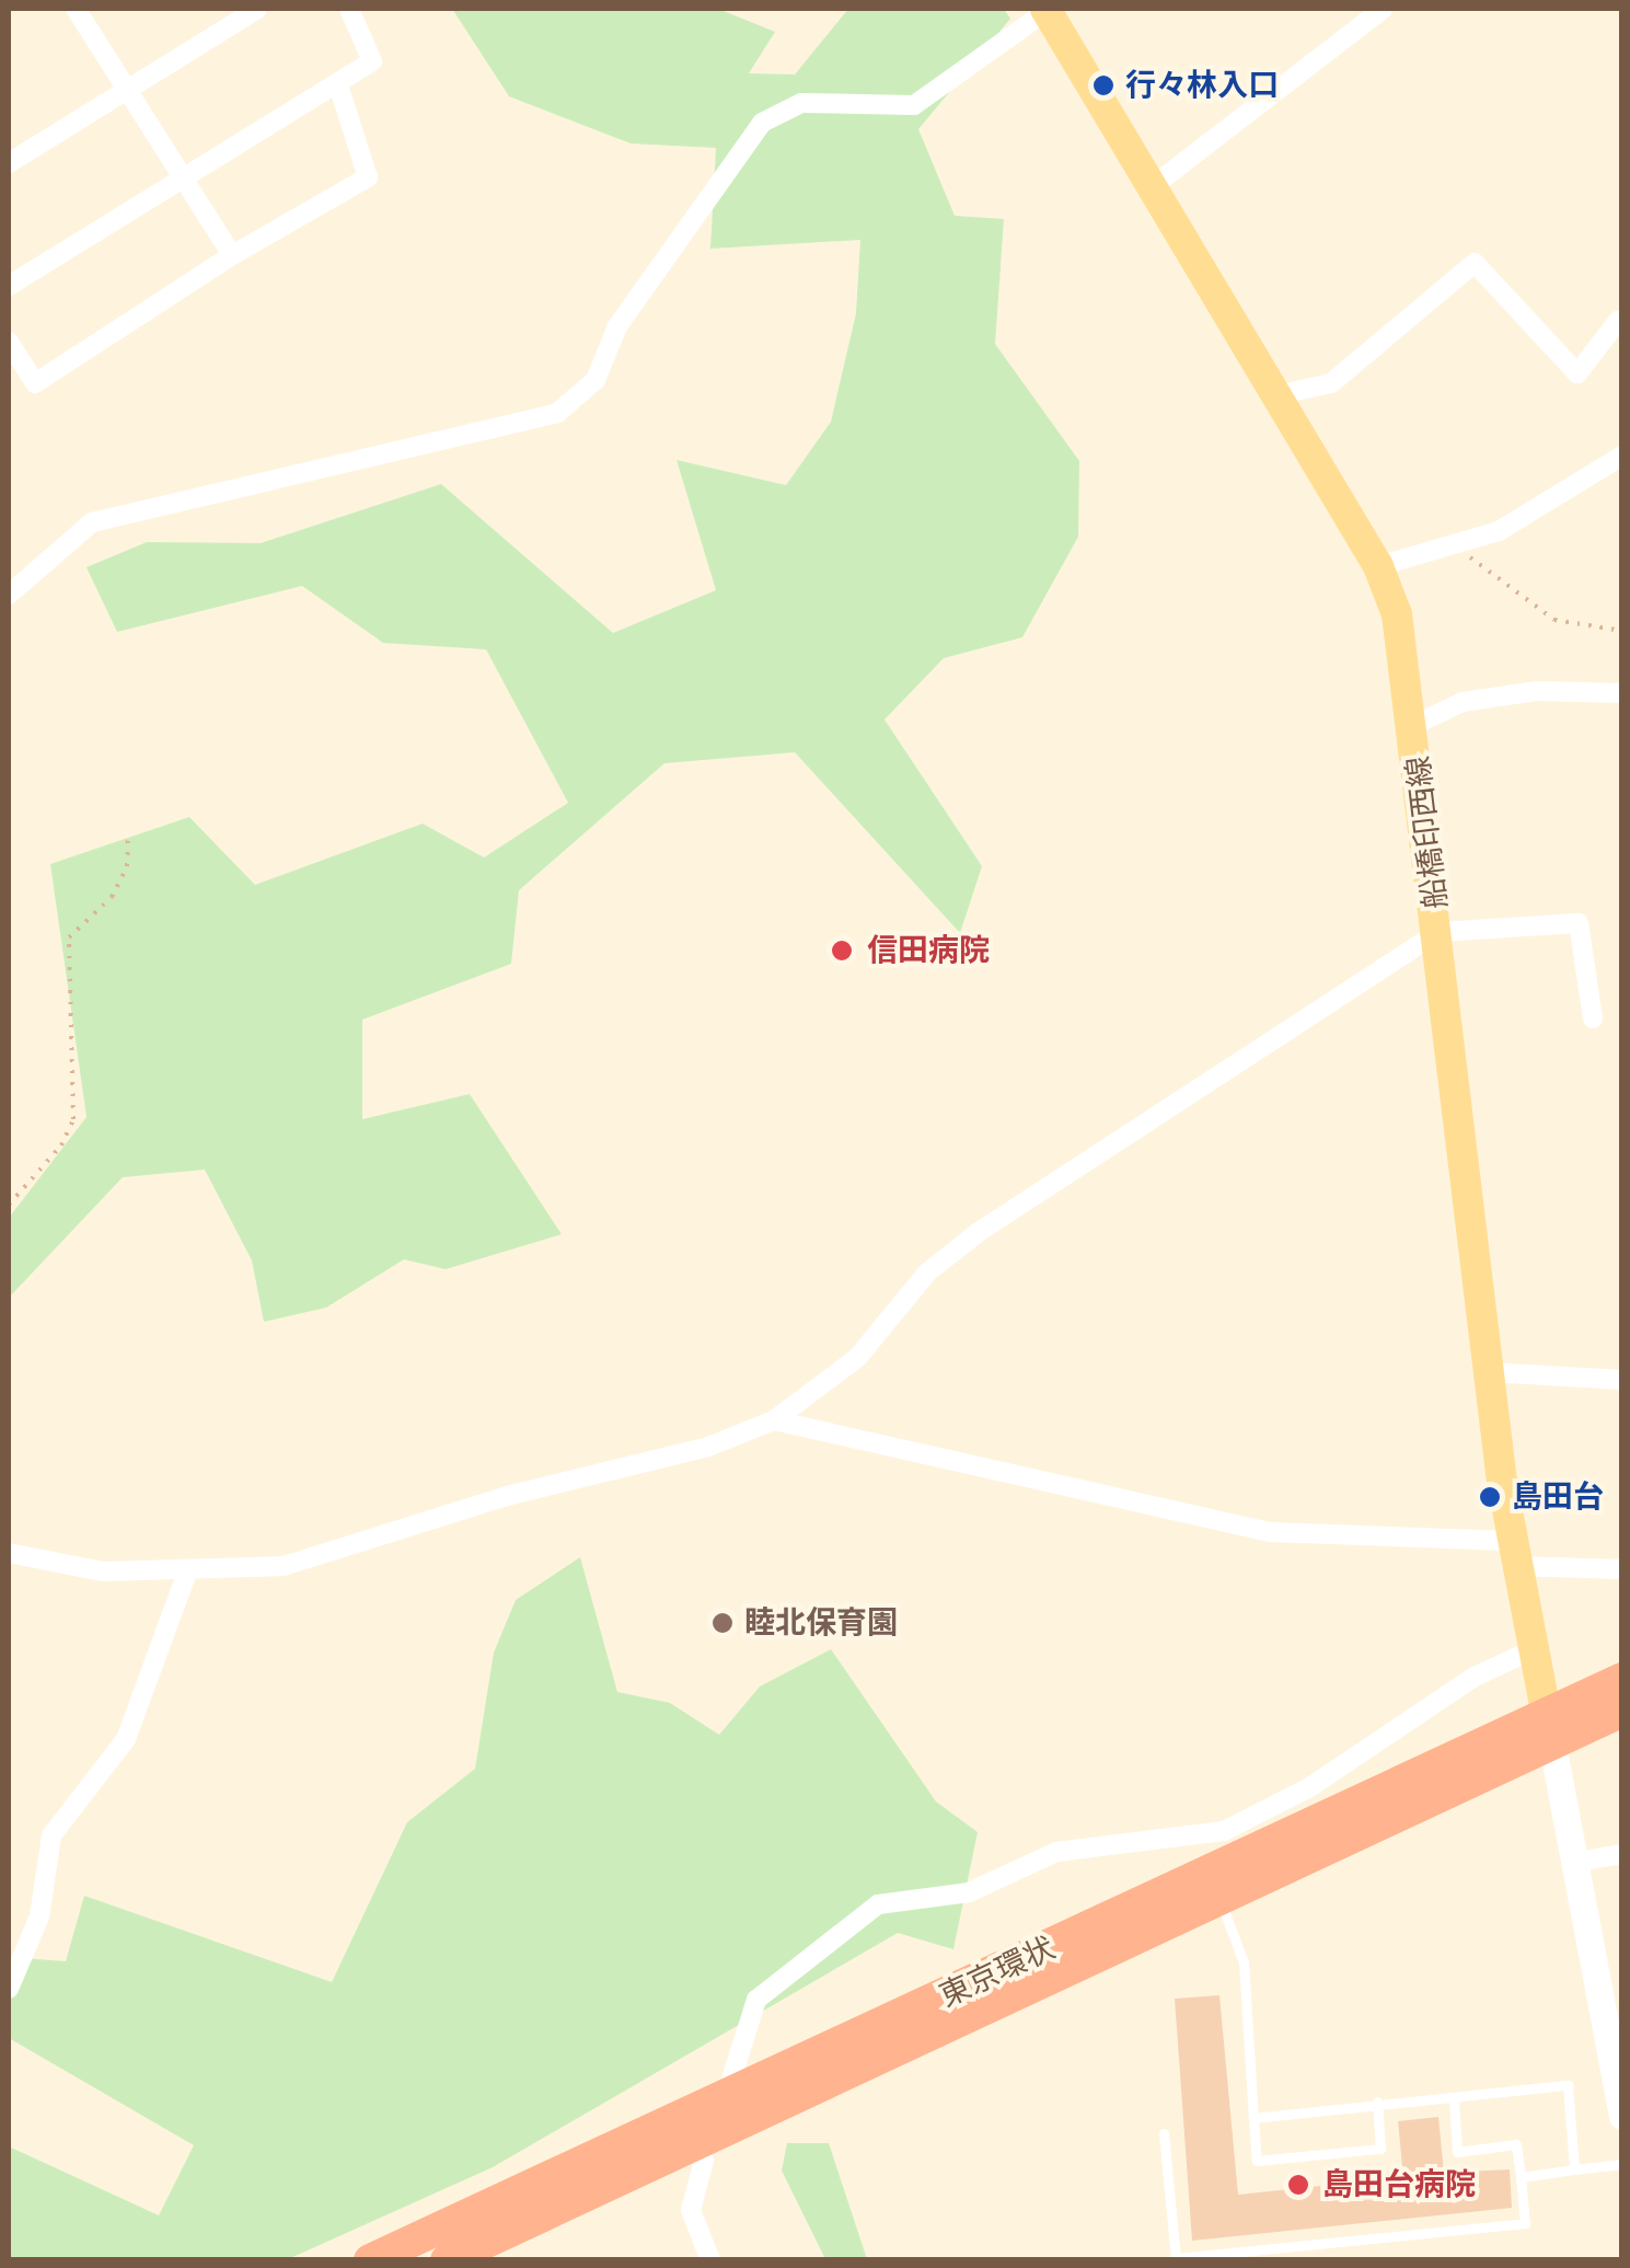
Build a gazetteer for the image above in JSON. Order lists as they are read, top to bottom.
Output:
{
  "streets": {
    "highway": ["東京環状"],
    "main road": ["船橋印西線"]
  },
  "crossings": [
    ["船橋印西線", "東京環状"]
  ],
  "places": [
    "行々林入口",
    "信田病院",
    "島田台",
    "睦北保育園",
    "島田台病院"
  ]
}
